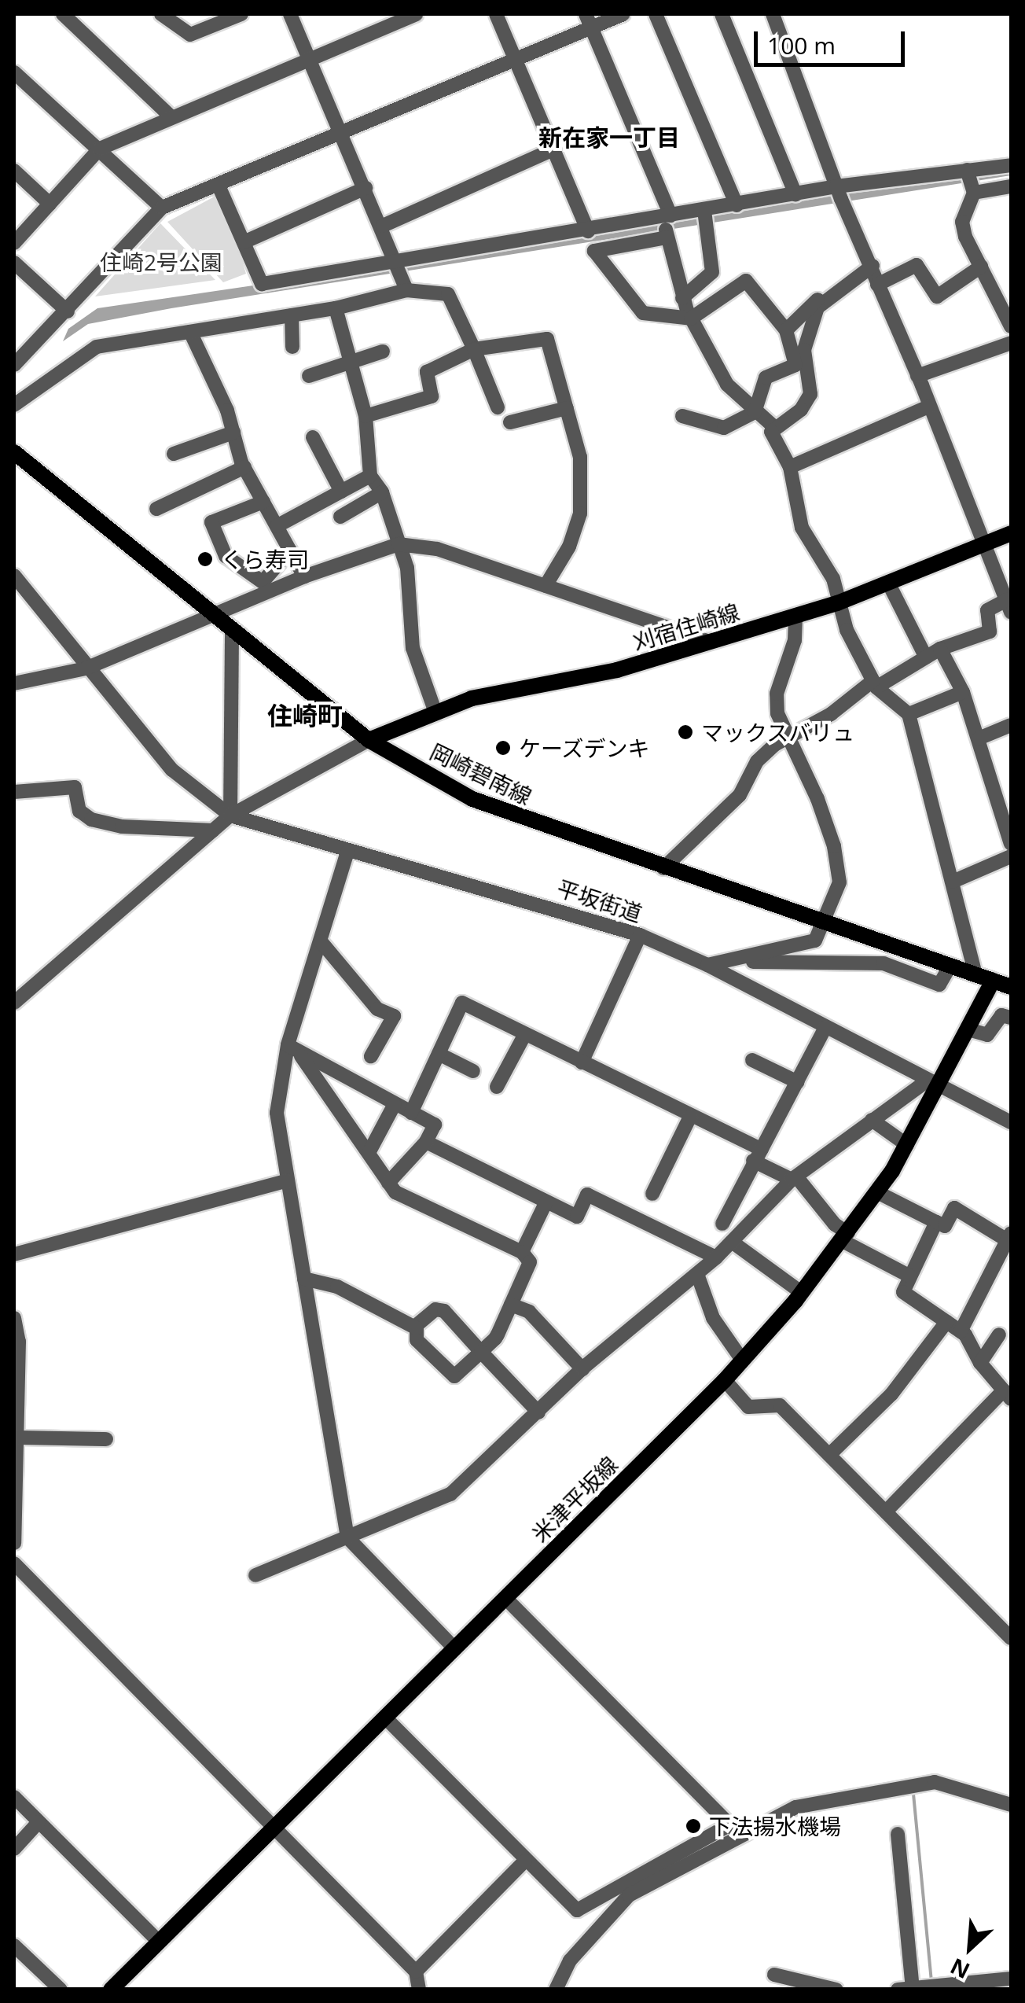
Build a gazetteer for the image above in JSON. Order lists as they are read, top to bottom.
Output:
{
  "streets": {
    "main road": ["刈宿住崎線", "岡崎碧南線", "米津平坂線"],
    "street": ["平坂街道"]
  },
  "crossings": [
    ["刈宿住崎線", "岡崎碧南線"],
    ["岡崎碧南線", "米津平坂線"],
    ["平坂街道", "米津平坂線"]
  ],
  "districts": ["新在家一丁目", "住崎町"],
  "parks": ["住崎2号公園"],
  "places": [
    "くら寿司",
    "マックスバリュ",
    "ケーズデンキ",
    "下法揚水機場"
  ],
  "scale_bar": "100 m",
  "north": "bottom left"
}
